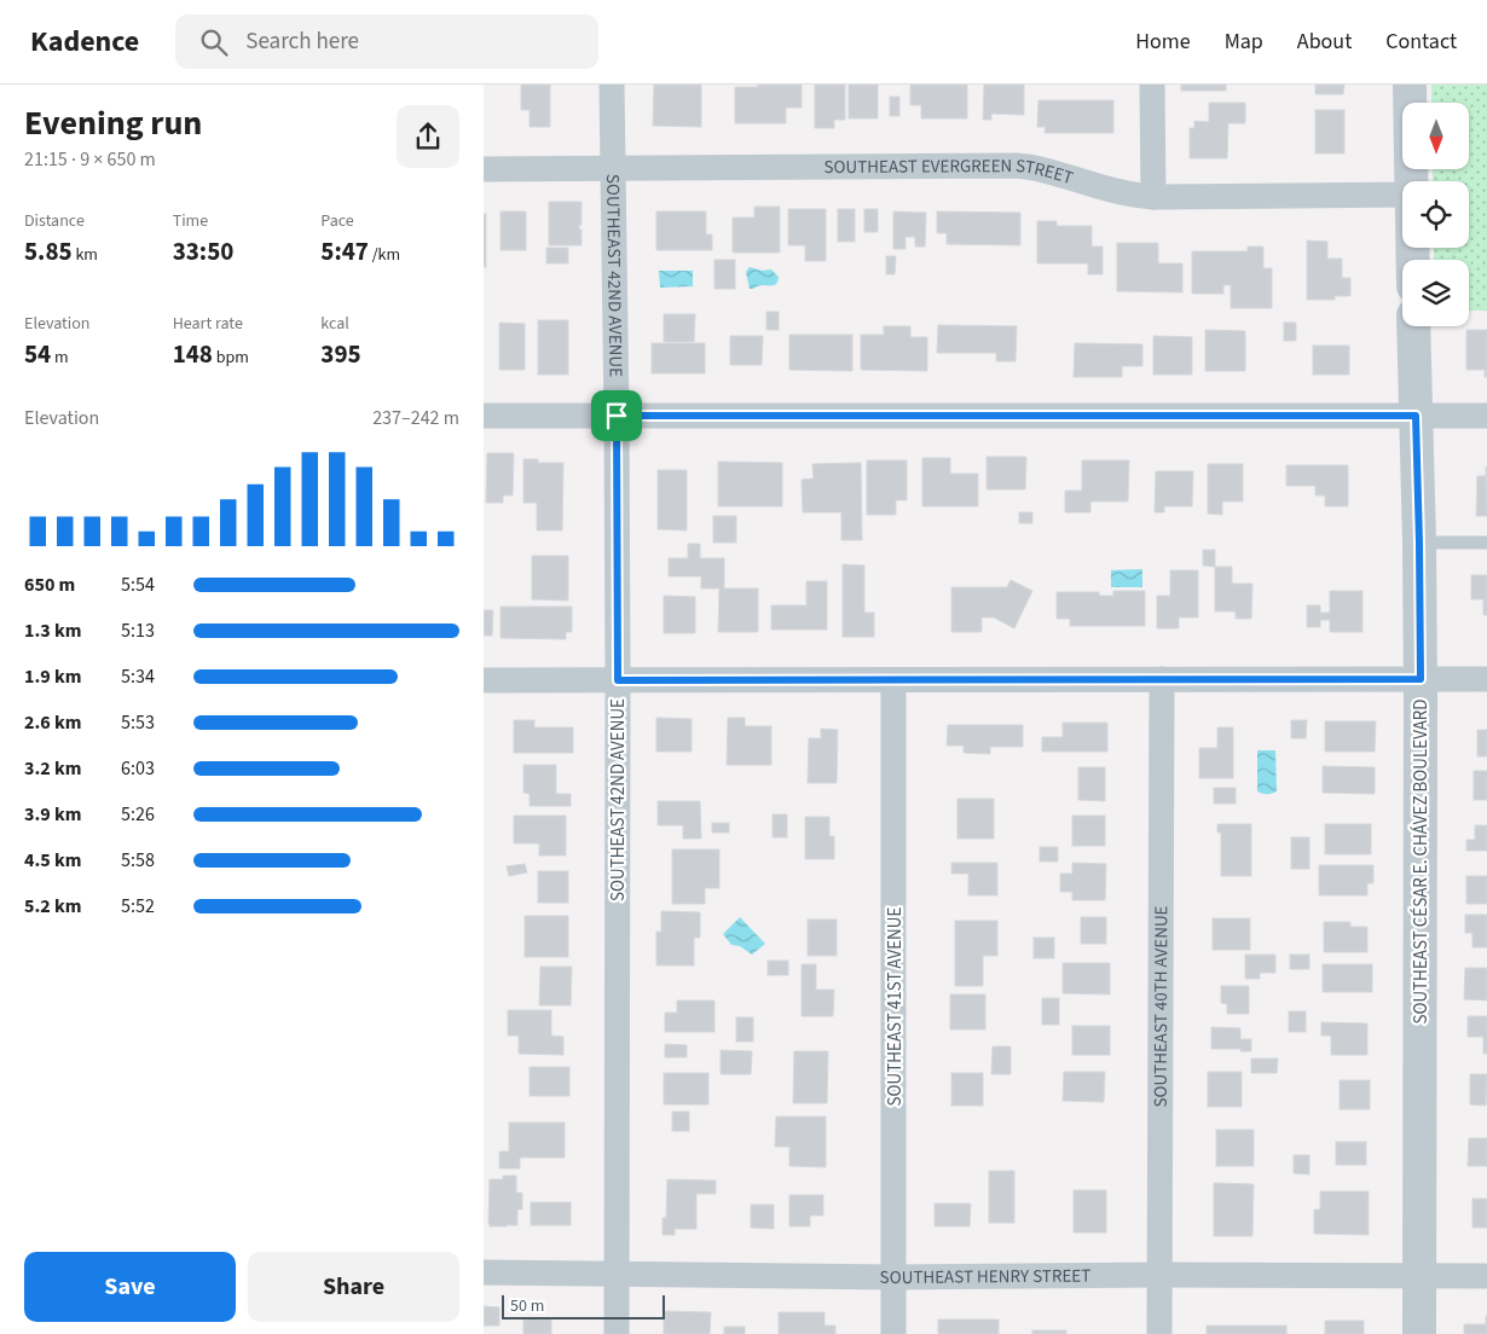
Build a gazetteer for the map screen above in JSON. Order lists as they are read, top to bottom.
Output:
{
  "streets": {
    "street": [
      "SOUTHEAST EVERGREEN STREET",
      "SOUTHEAST 42ND AVENUE",
      "SOUTHEAST CÉSAR E. CHÁVEZ BOULEVARD",
      "SOUTHEAST 41ST AVENUE",
      "SOUTHEAST 40TH AVENUE",
      "SOUTHEAST HENRY STREET"
    ]
  },
  "crossings": [
    ["SOUTHEAST EVERGREEN STREET", "SOUTHEAST 42ND AVENUE"],
    ["SOUTHEAST 42ND AVENUE", "SOUTHEAST HENRY STREET"],
    ["SOUTHEAST CÉSAR E. CHÁVEZ BOULEVARD", "SOUTHEAST HENRY STREET"],
    ["SOUTHEAST 41ST AVENUE", "SOUTHEAST HENRY STREET"],
    ["SOUTHEAST 40TH AVENUE", "SOUTHEAST HENRY STREET"]
  ],
  "scale_bar": "50 m",
  "north": "bottom",
  "page": {
    "header": "Kadence",
    "search": "Search here",
    "nav": [
      "Home",
      "Map",
      "About",
      "Contact"
    ],
    "heading": ["Evening run", "21:15 · 9 × 650 m"],
    "stats": [
      ["Distance", "5.85 km"],
      ["Time", "33:50"],
      ["Pace", "5:47 /km"],
      ["Elevation", "54 m"],
      ["Heart rate", "148 bpm"],
      ["kcal", "395"]
    ],
    "chart": ["Elevation", "237–242 m"],
    "list": [
      {
        "name": "650 m",
        "note": "5:54"
      },
      {
        "name": "1.3 km",
        "note": "5:13"
      },
      {
        "name": "1.9 km",
        "note": "5:34"
      },
      {
        "name": "2.6 km",
        "note": "5:53"
      },
      {
        "name": "3.2 km",
        "note": "6:03"
      },
      {
        "name": "3.9 km",
        "note": "5:26"
      },
      {
        "name": "4.5 km",
        "note": "5:58"
      },
      {
        "name": "5.2 km",
        "note": "5:52"
      }
    ],
    "buttons": ["Save", "Share"],
    "scale": "50 m"
  }
}
